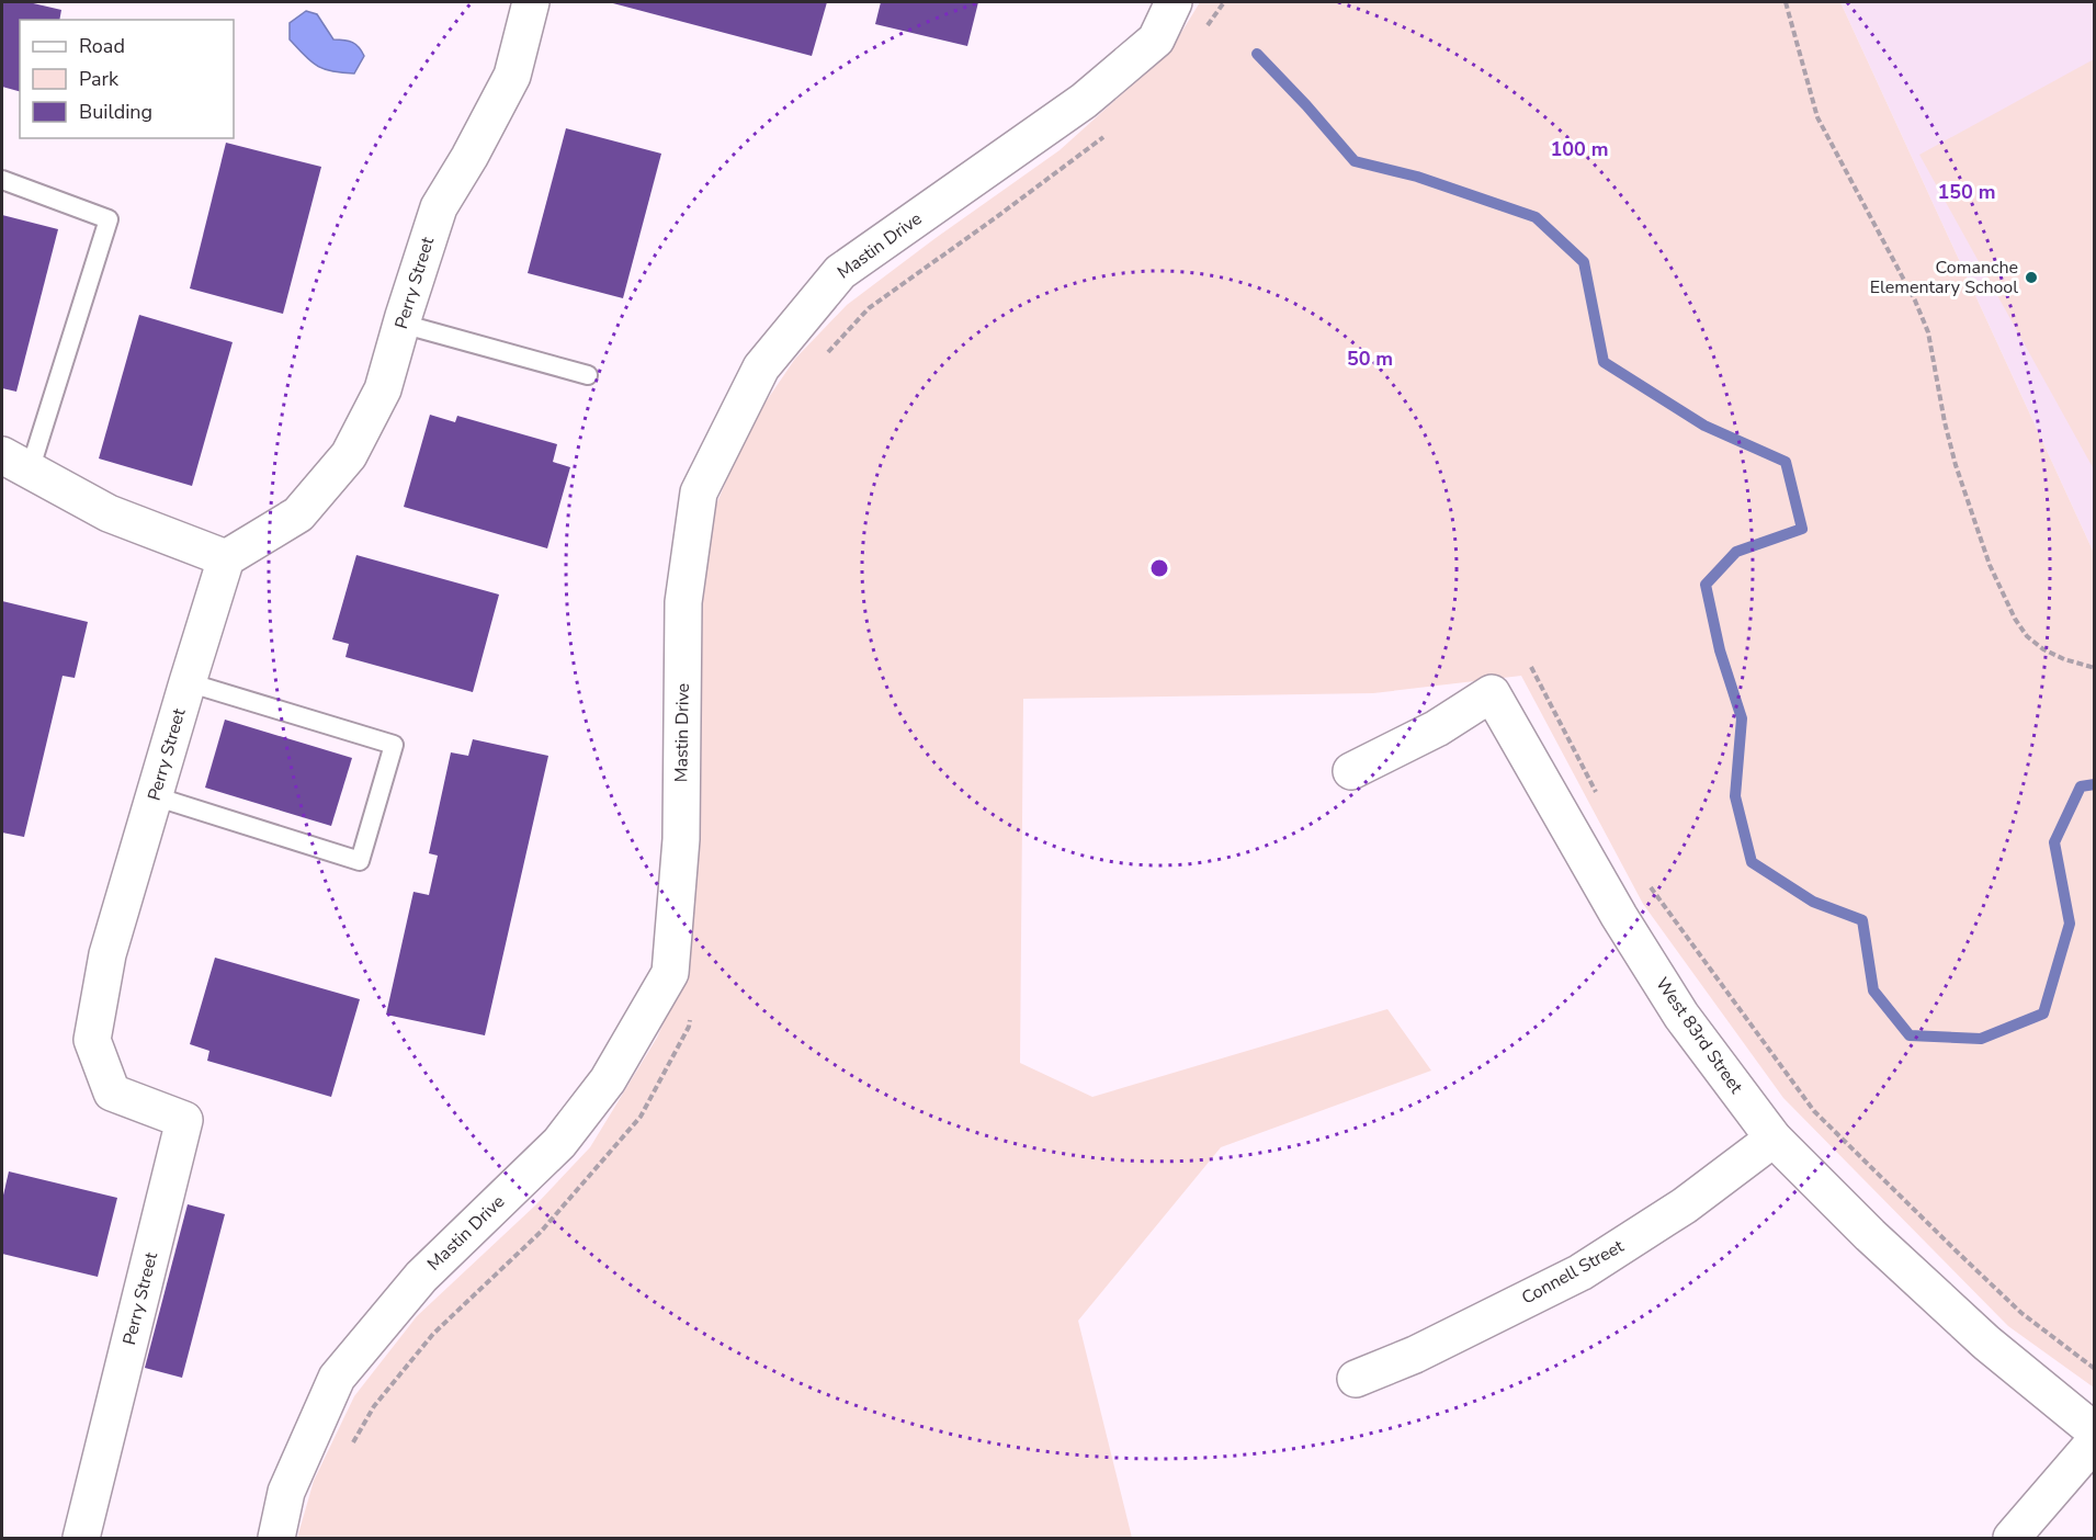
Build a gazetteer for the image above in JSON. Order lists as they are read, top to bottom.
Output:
{
  "streets": {
    "street": [
      "Mastin Drive",
      "Perry Street",
      "West 83rd Street",
      "Connell Street"
    ]
  },
  "crossings": [
    ["West 83rd Street", "Connell Street"]
  ],
  "places": ["Comanche Elementary School"],
  "legend": ["Road", "Park", "Building"],
  "rings": ["100 m", "150 m", "50 m"]
}
